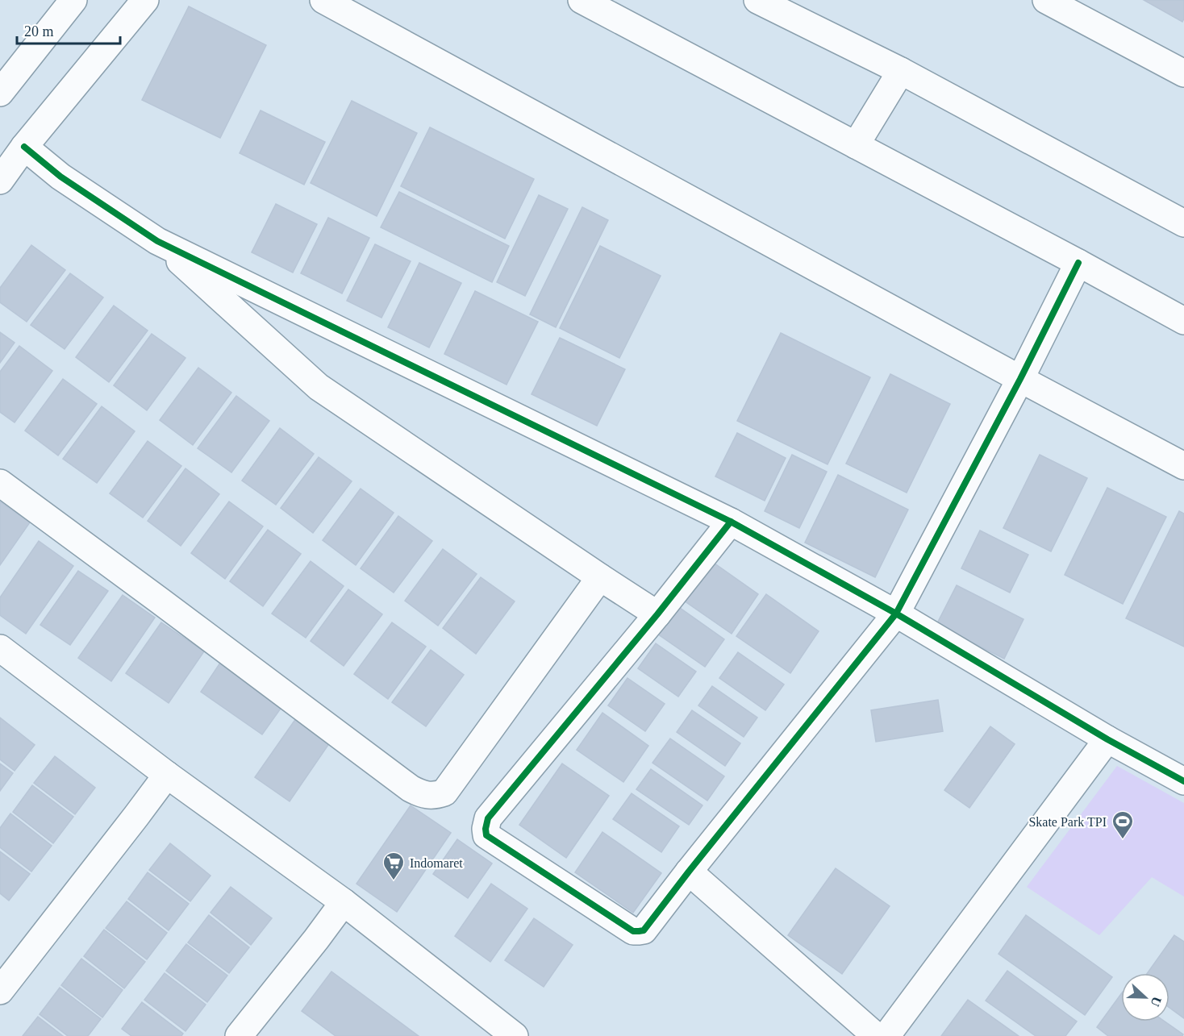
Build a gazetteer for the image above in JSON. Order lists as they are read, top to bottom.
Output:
{
  "places": {
    "sports": ["Skate Park TPI"],
    "supermarket": ["Indomaret"]
  },
  "scale_bar": "20 m",
  "north": "right"
}
